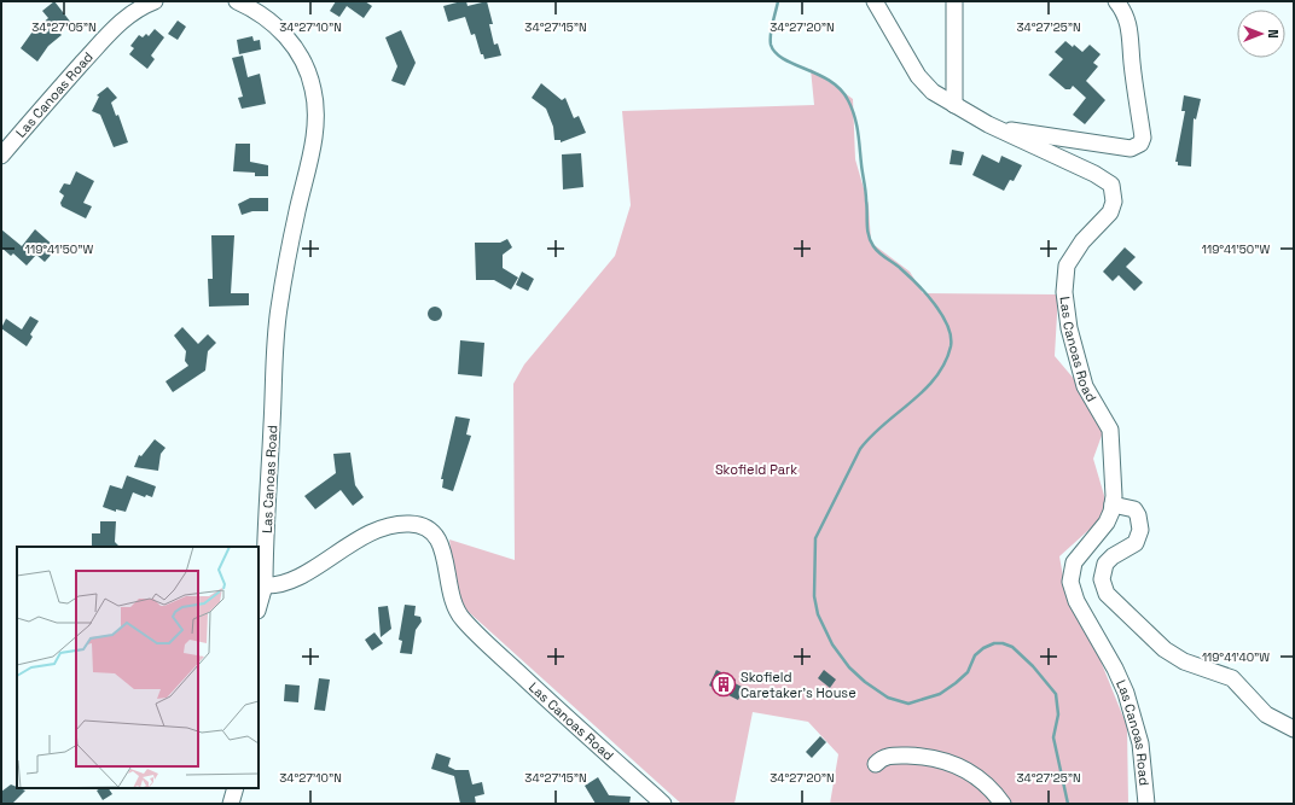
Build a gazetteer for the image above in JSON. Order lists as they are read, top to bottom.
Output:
{
  "streets": {
    "street": ["Las Canoas Road"]
  },
  "parks": ["Skofield Park"],
  "places": {
    "building": ["Skofield Caretaker's House"]
  },
  "north": "right",
  "coordinates": [
    "34°27'05\"N",
    "34°27'10\"N",
    "34°27'15\"N",
    "34°27'20\"N",
    "34°27'25\"N",
    "119°41'50\"W",
    "119°41'40\"W"
  ]
}
